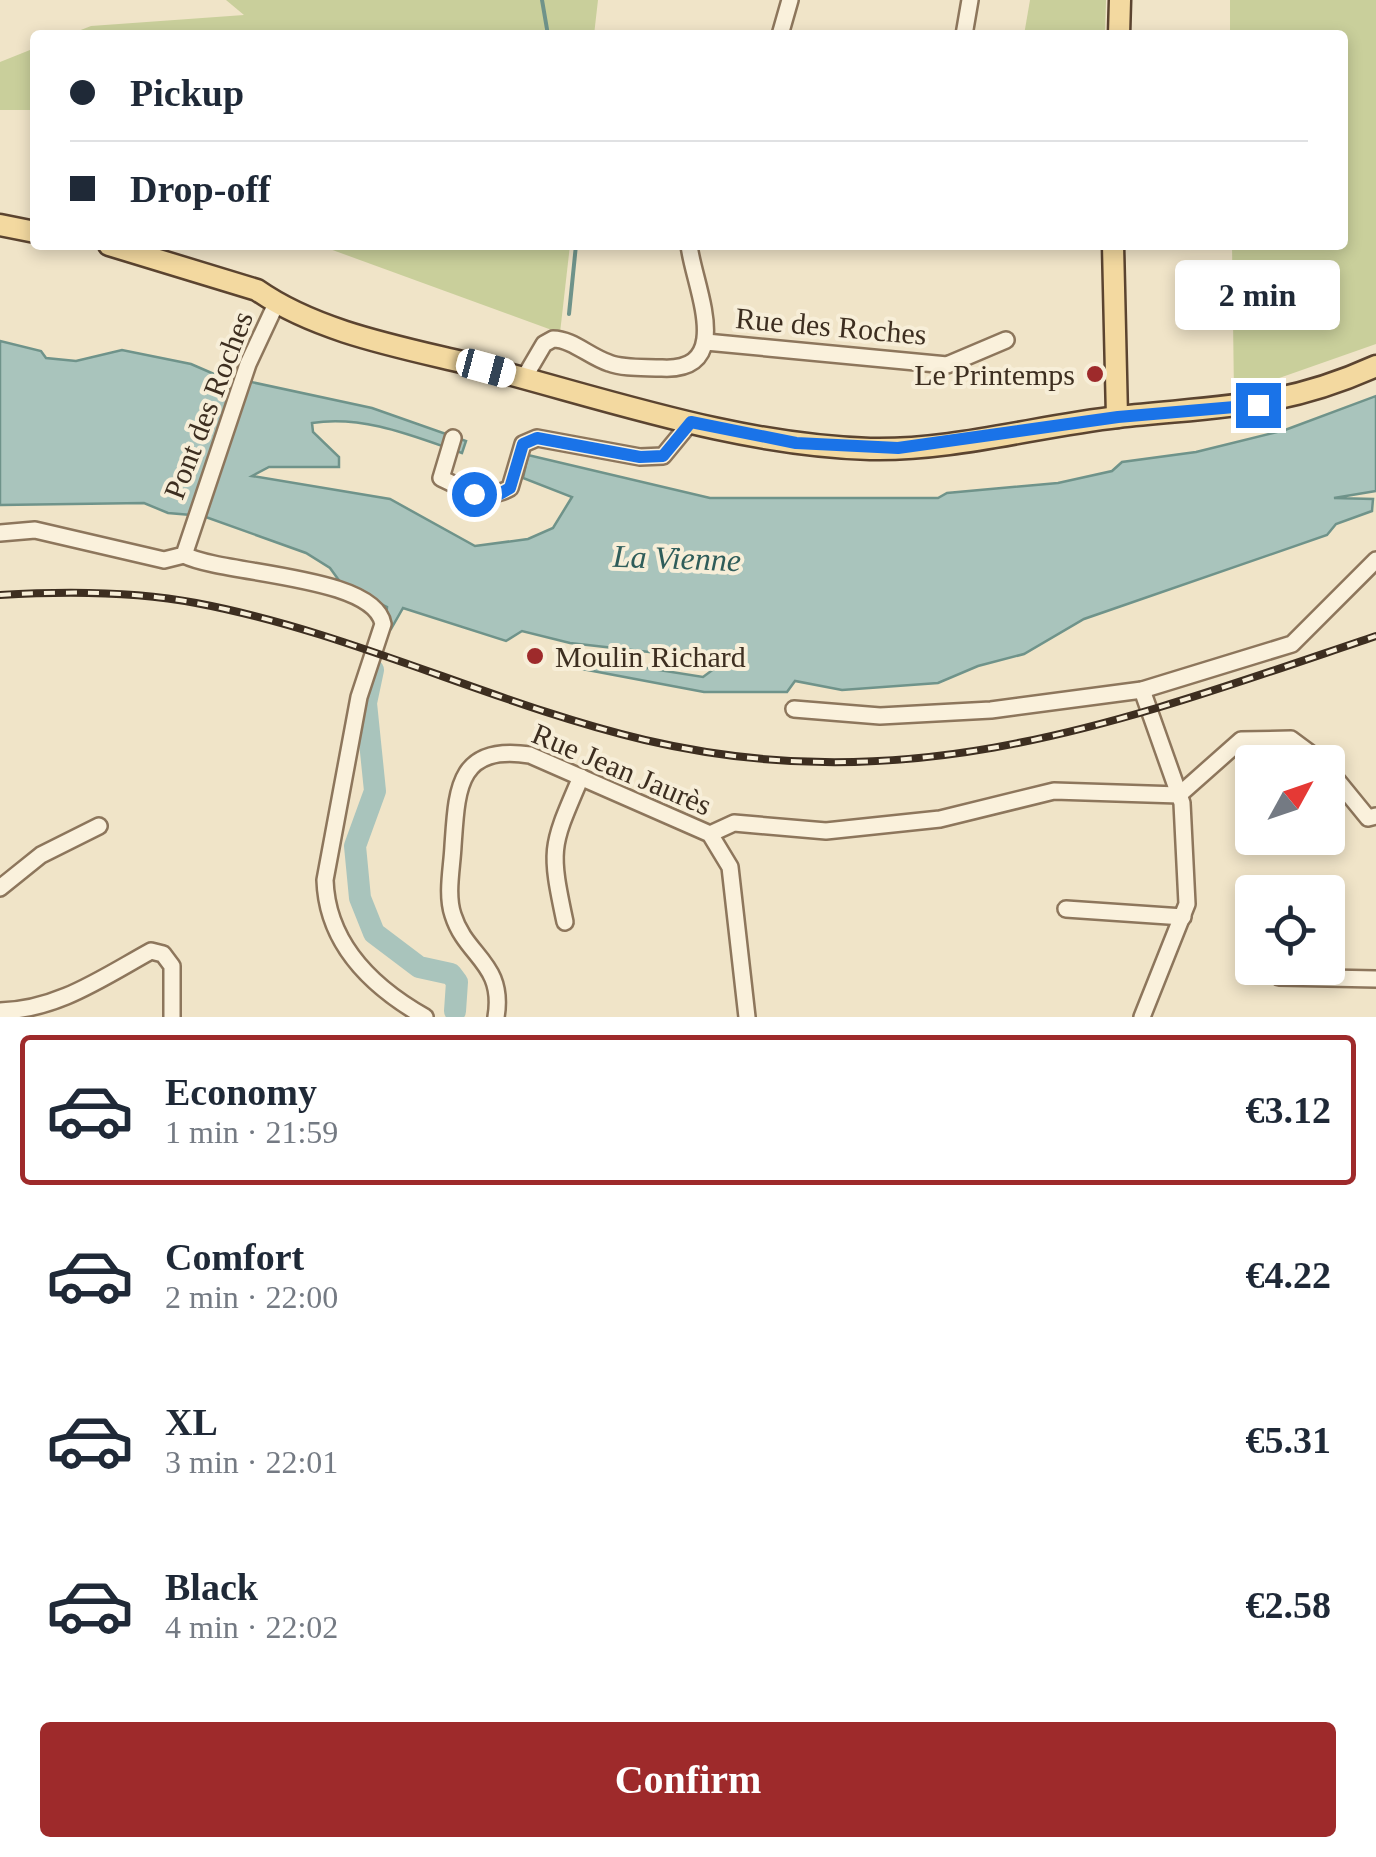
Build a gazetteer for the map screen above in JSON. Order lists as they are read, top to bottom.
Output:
{
  "streets": {
    "street": ["Rue des Roches", "Pont des Roches", "Rue Jean Jaurès"]
  },
  "water": ["La Vienne"],
  "places": ["Le Printemps", "Moulin Richard"],
  "north": "top right",
  "page": {
    "banner": ["Pickup", "Drop-off"],
    "bubble": "2 min",
    "list": [
      {
        "name": "Economy",
        "note": "1 min · 21:59",
        "value": "€3.12"
      },
      {
        "name": "Comfort",
        "note": "2 min · 22:00",
        "value": "€4.22"
      },
      {
        "name": "XL",
        "note": "3 min · 22:01",
        "value": "€5.31"
      },
      {
        "name": "Black",
        "note": "4 min · 22:02",
        "value": "€2.58"
      }
    ],
    "buttons": "Confirm"
  }
}
